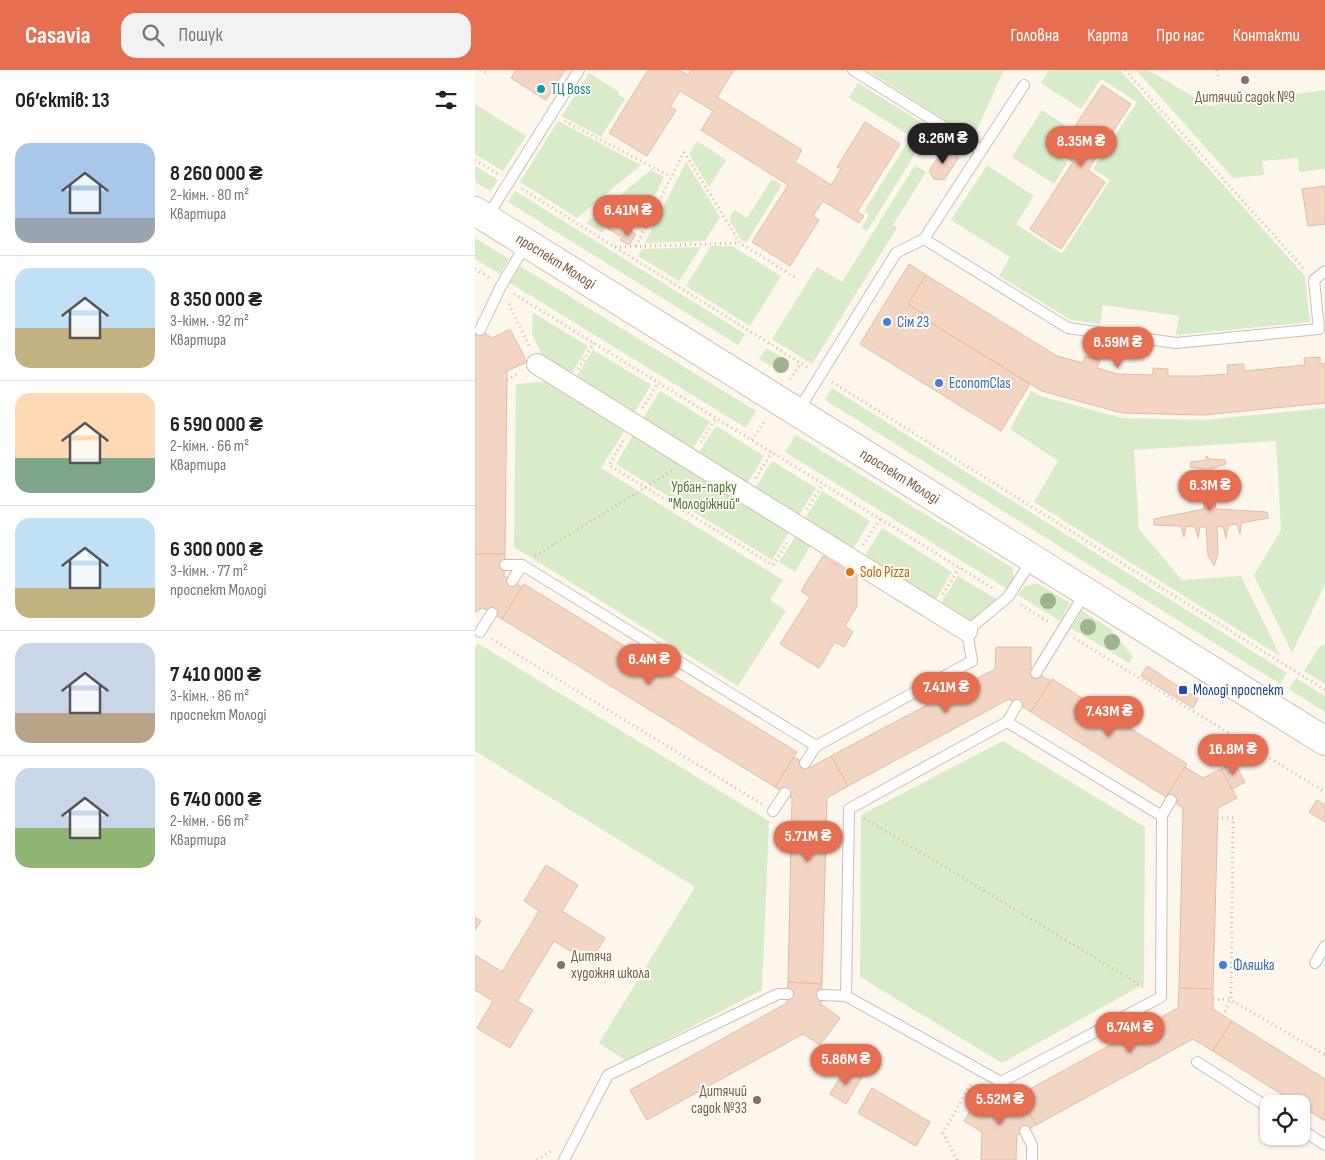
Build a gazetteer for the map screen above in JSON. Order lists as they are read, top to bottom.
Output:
{
  "streets": {
    "street": ["проспект Молоді"]
  },
  "parks": ["Урбан-парку \"Молодіжний\""],
  "places": {
    "other": [
      "Дитячий садок №9",
      "ТЦ Boss",
      "Сім 23",
      "EconomClas",
      "Solo Pizza",
      "Дитяча художня школа",
      "Фляшка",
      "Дитячий садок №33"
    ],
    "transit": ["Молоді проспект"]
  },
  "page": {
    "header": "Casavia",
    "search": "Пошук",
    "nav": [
      "Головна",
      "Карта",
      "Про нас",
      "Контакти"
    ],
    "heading": "Об’єктів: 13",
    "price": [
      "8.26M ₴",
      "8.35M ₴",
      "6.41M ₴",
      "6.59M ₴",
      "6.3M ₴",
      "6.4M ₴",
      "7.41M ₴",
      "7.43M ₴",
      "16.8M ₴",
      "5.71M ₴",
      "6.74M ₴",
      "5.86M ₴",
      "5.52M ₴"
    ],
    "list": [
      {
        "name": "8 260 000 ₴",
        "note": "2-кімн. · 80 m² · Квартира"
      },
      {
        "name": "8 350 000 ₴",
        "note": "3-кімн. · 92 m² · Квартира"
      },
      {
        "name": "6 590 000 ₴",
        "note": "2-кімн. · 66 m² · Квартира"
      },
      {
        "name": "6 300 000 ₴",
        "note": "3-кімн. · 77 m² · проспект Молоді"
      },
      {
        "name": "7 410 000 ₴",
        "note": "3-кімн. · 86 m² · проспект Молоді"
      },
      {
        "name": "6 740 000 ₴",
        "note": "2-кімн. · 66 m² · Квартира"
      }
    ]
  }
}
